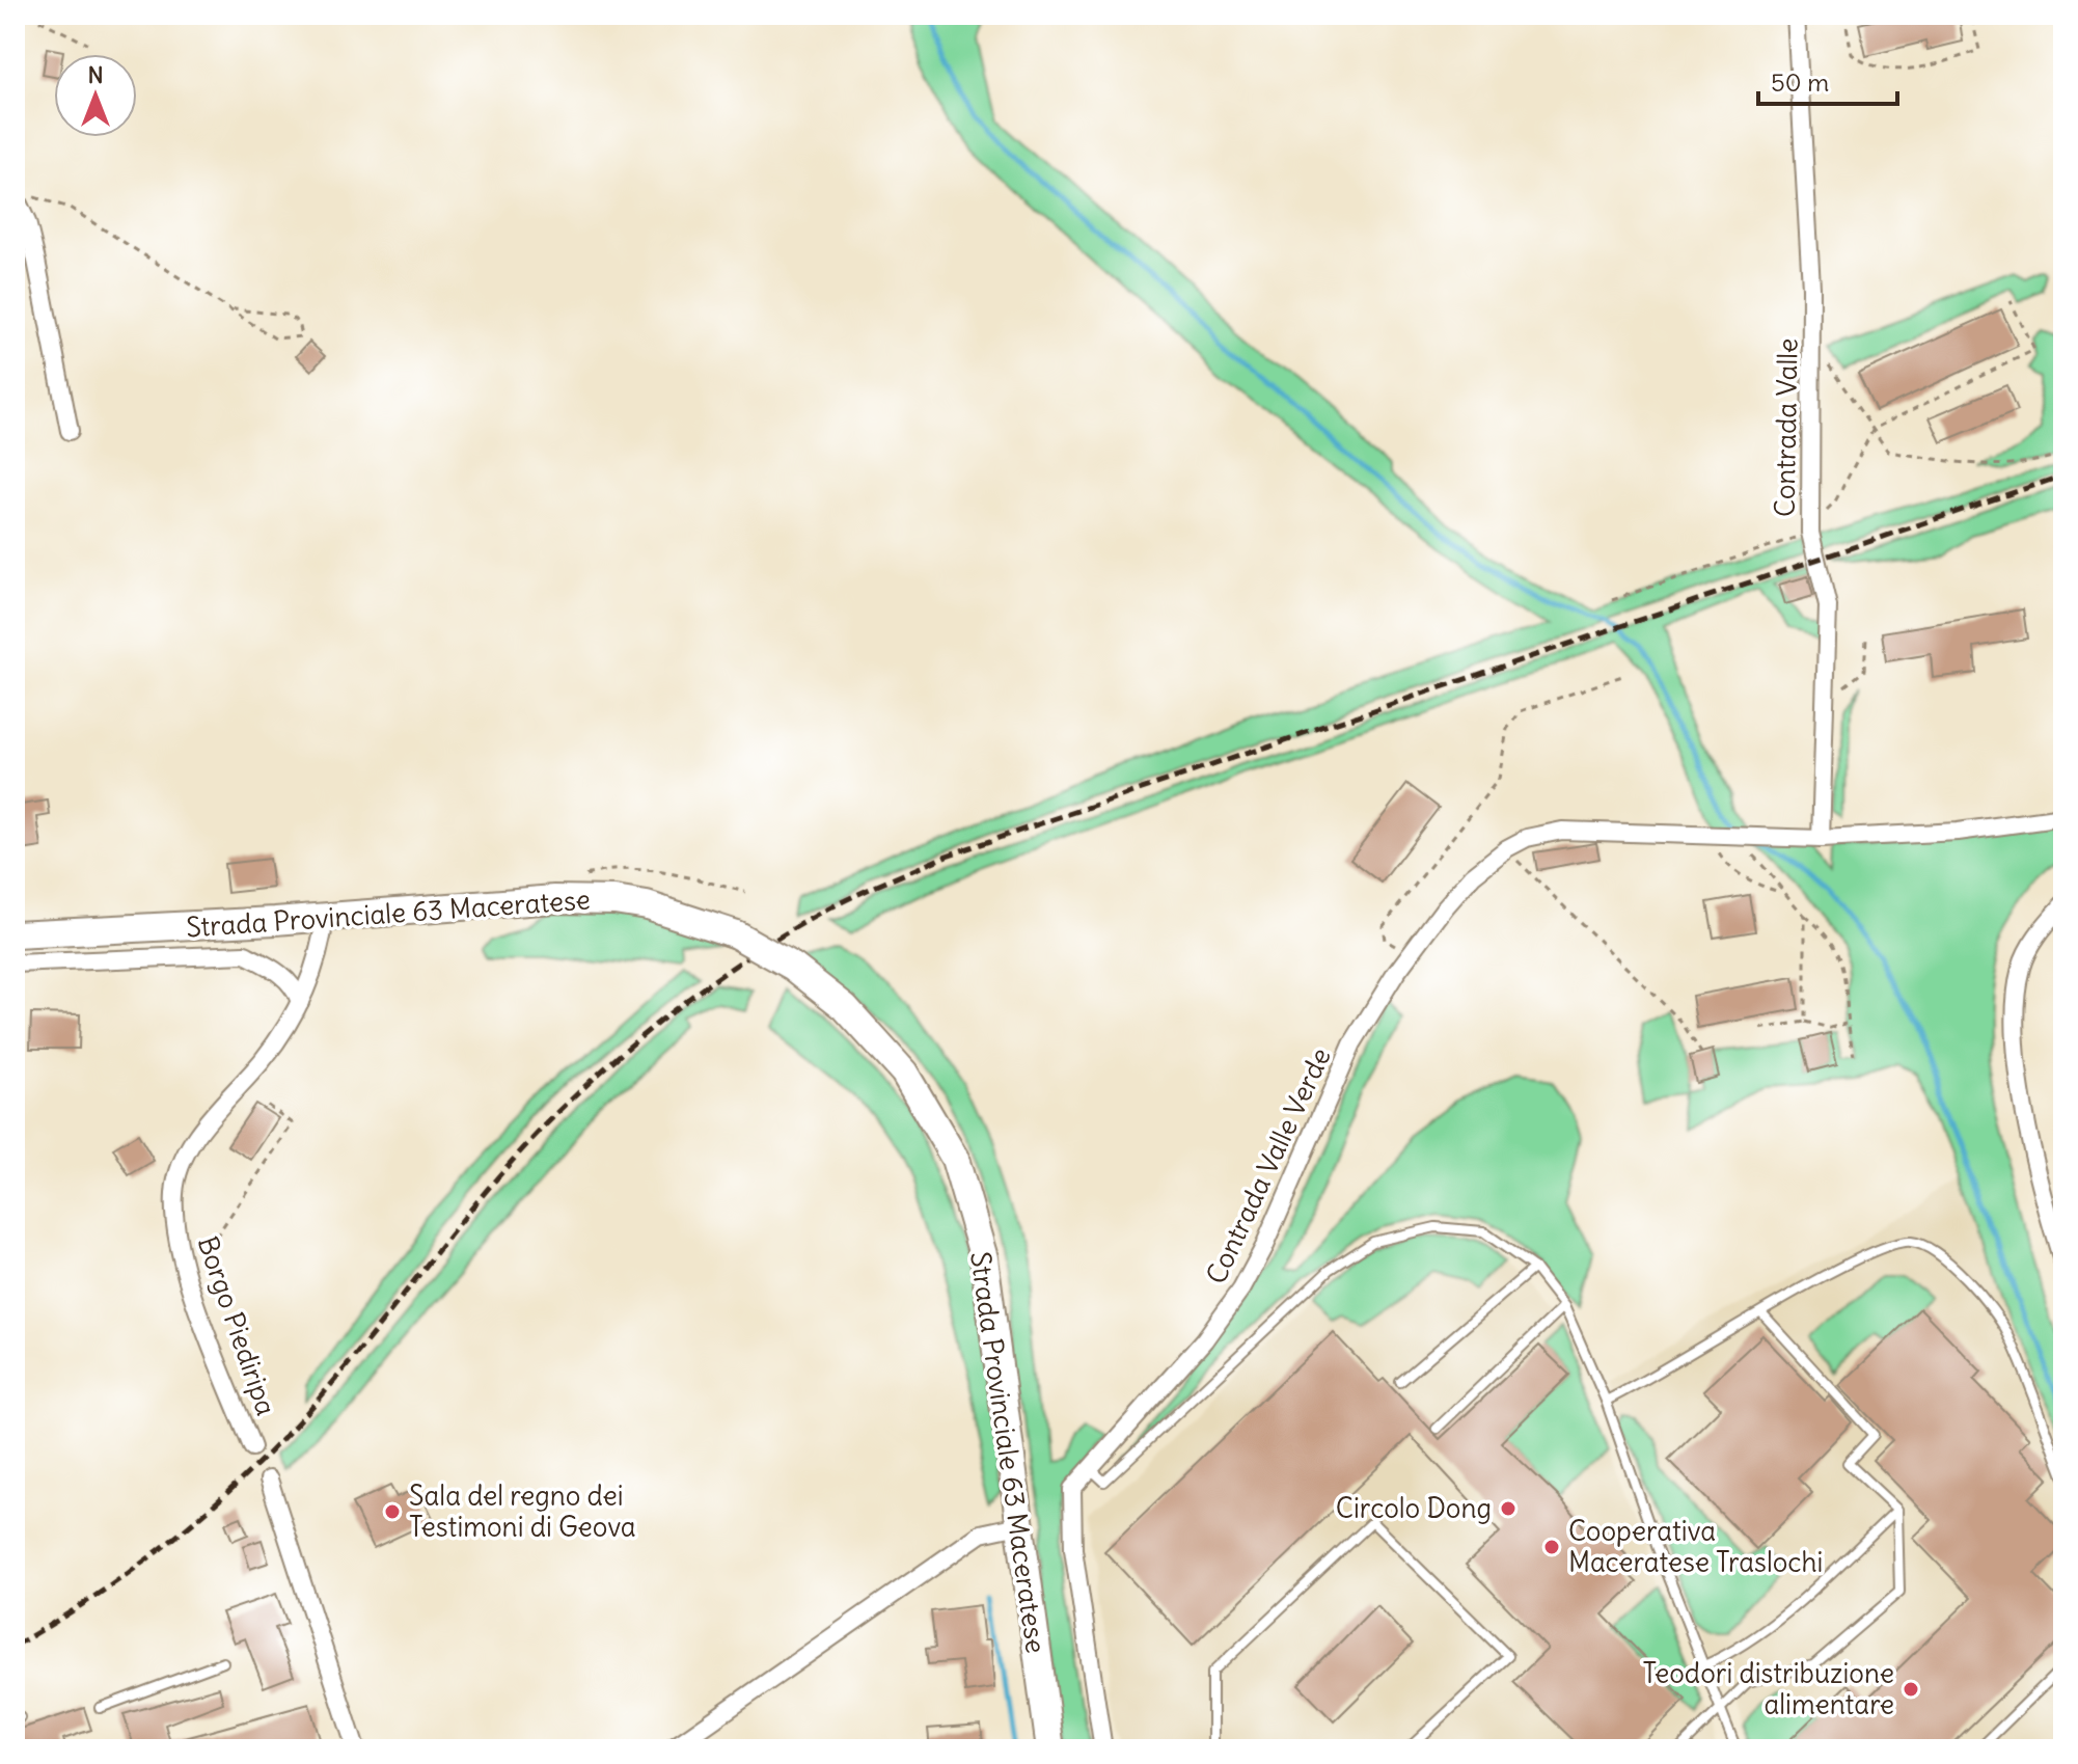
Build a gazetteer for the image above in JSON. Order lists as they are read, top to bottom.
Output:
{
  "streets": {
    "main road": ["Strada Provinciale 63 Maceratese"],
    "street": ["Contrada Valle", "Contrada Valle Verde", "Borgo Piediripa"]
  },
  "crossings": [
    ["Contrada Valle", "Contrada Valle Verde"],
    ["Strada Provinciale 63 Maceratese", "Borgo Piediripa"]
  ],
  "places": [
    "Circolo Dong",
    "Sala del regno dei Testimoni di Geova",
    "Cooperativa Maceratese Traslochi",
    "Teodori distribuzione alimentare"
  ],
  "scale_bar": "50 m",
  "north": "top"
}
